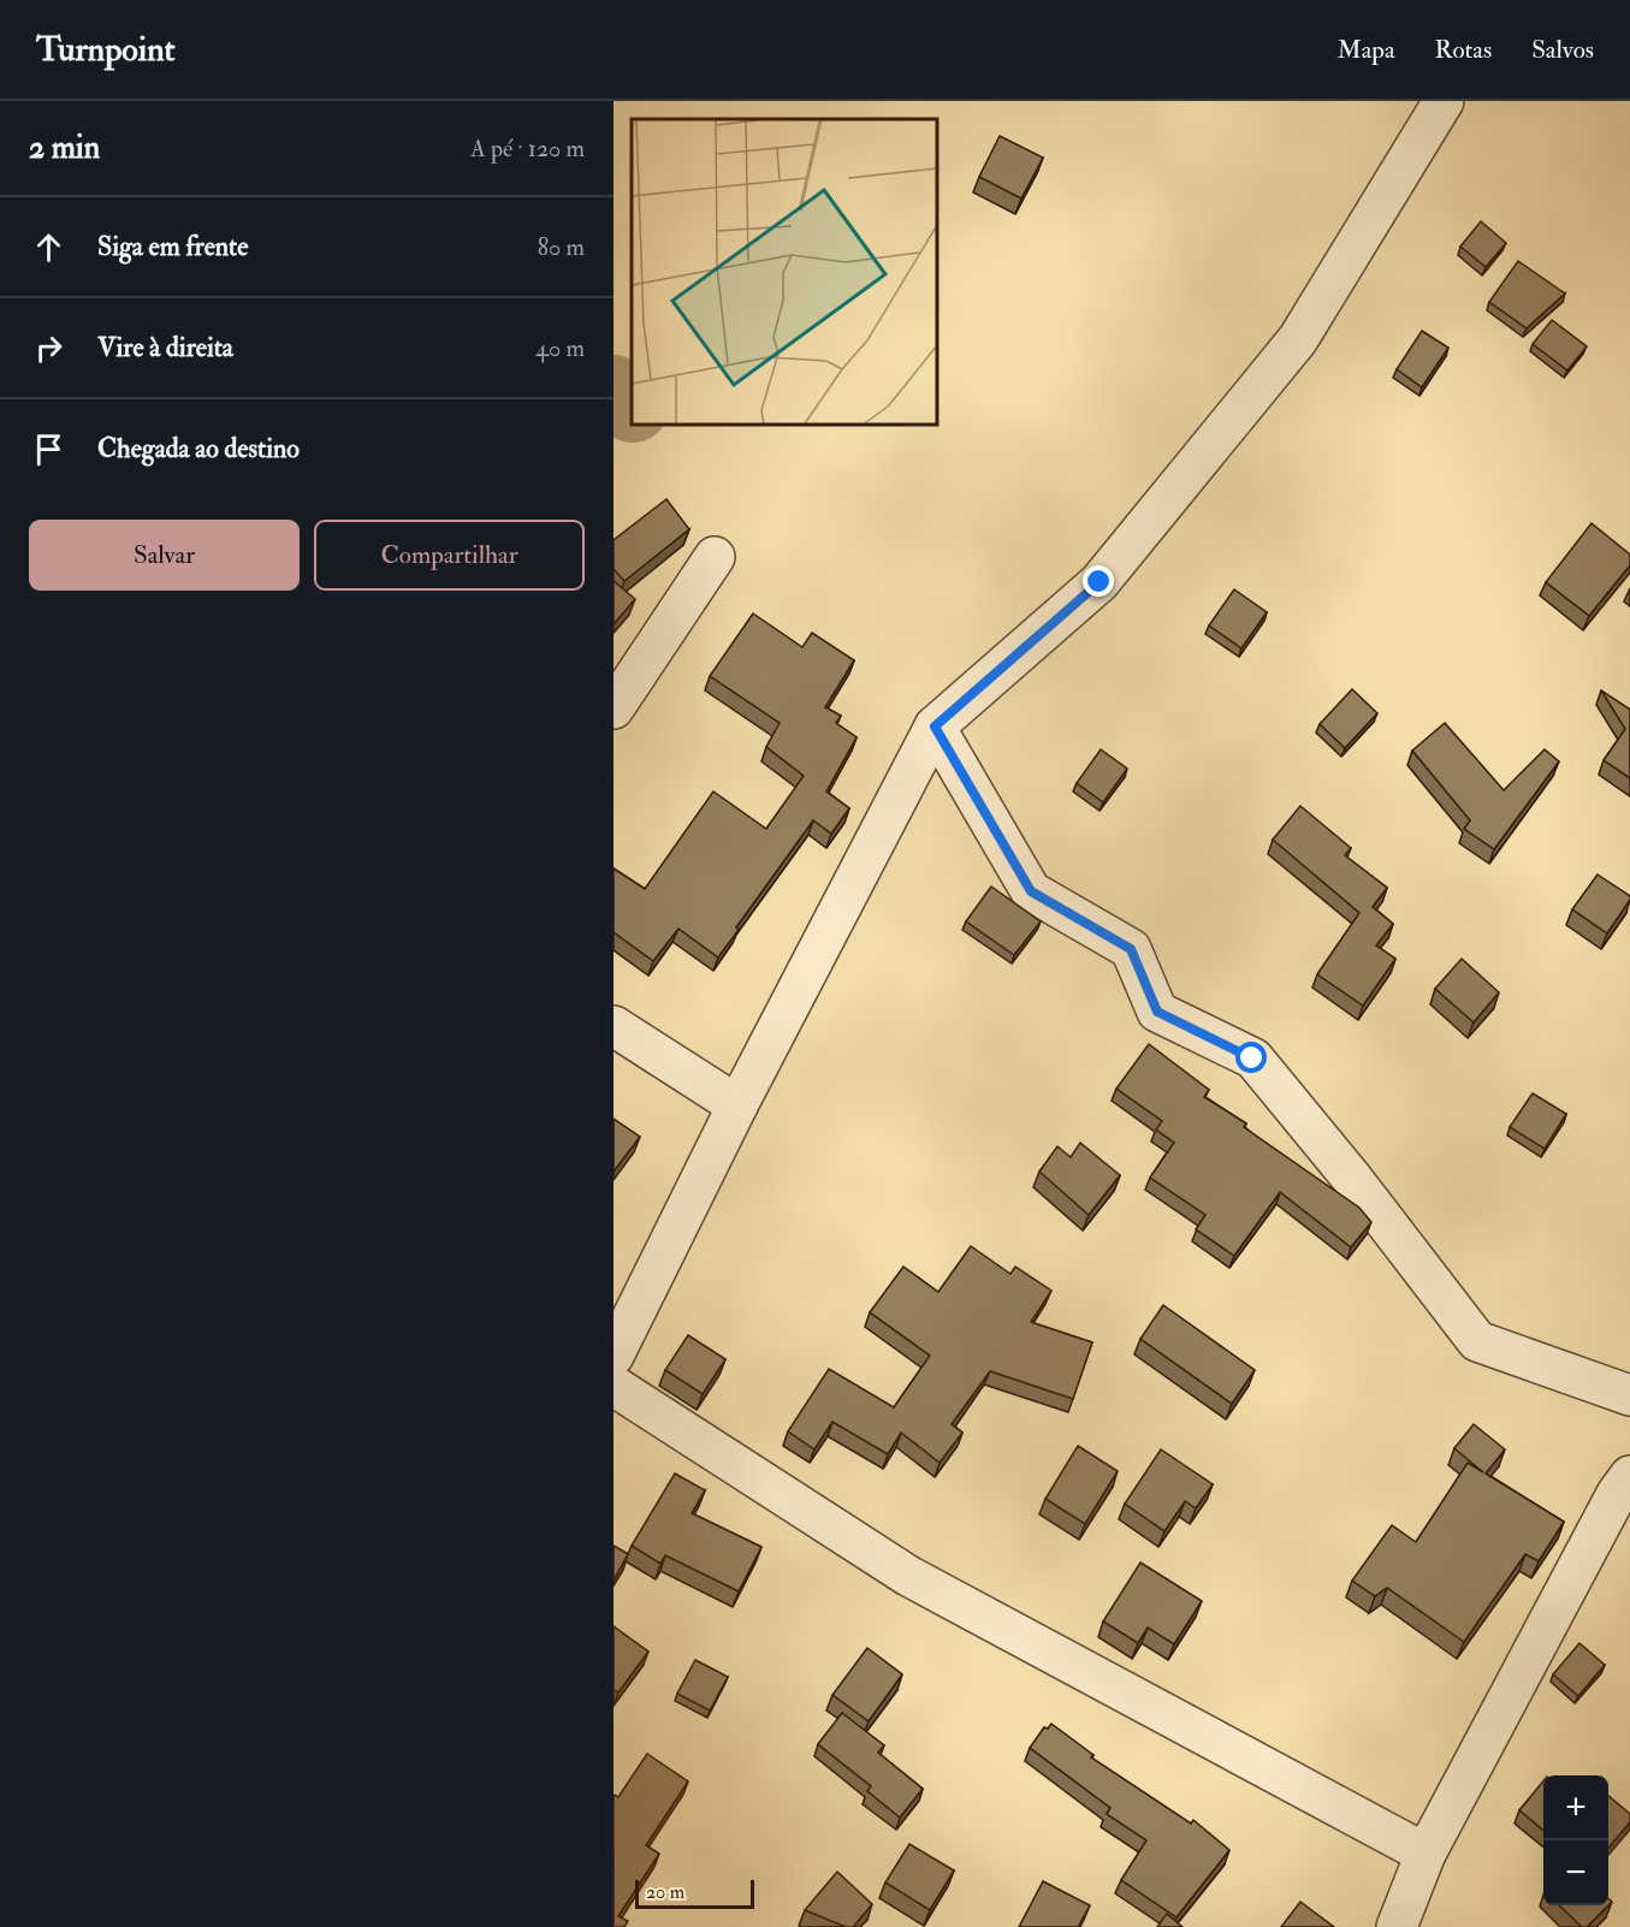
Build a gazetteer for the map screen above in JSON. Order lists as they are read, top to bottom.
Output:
{
  "scale_bar": "20 m",
  "page": {
    "header": "Turnpoint",
    "nav": ["Mapa", "Rotas", "Salvos"],
    "heading": ["2 min", "A pé · 120 m"],
    "list": [
      ["Siga em frente", "80 m"],
      ["Vire à direita", "40 m"],
      "Chegada ao destino"
    ],
    "buttons": ["Salvar", "Compartilhar"],
    "map_buttons": ["+", "−"],
    "scale": "20 m"
  }
}
